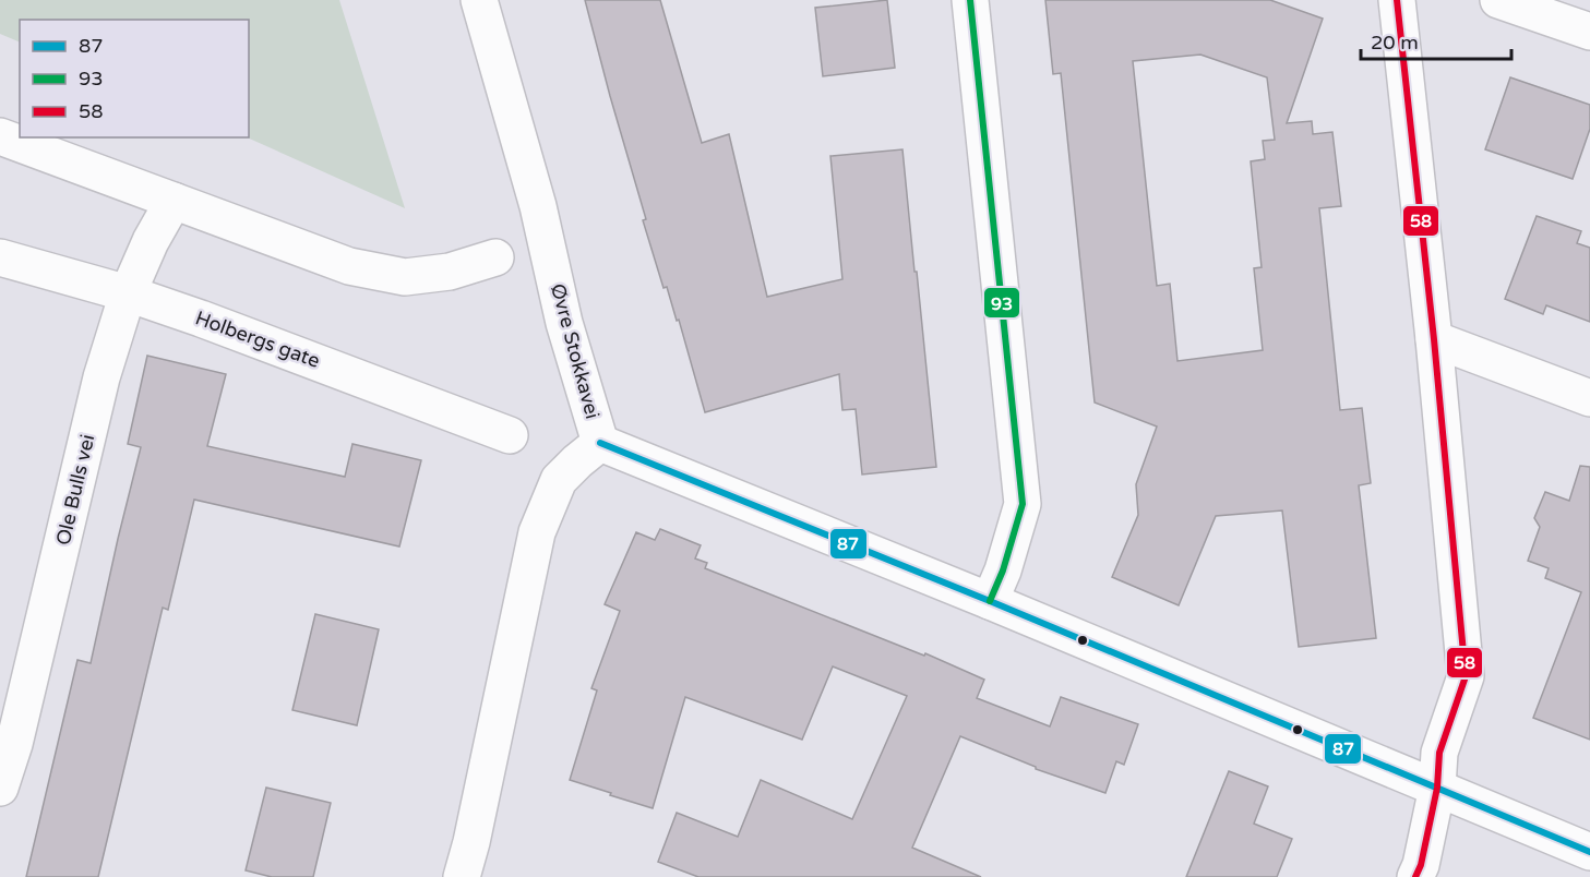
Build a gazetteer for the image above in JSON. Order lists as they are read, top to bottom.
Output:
{
  "streets": {
    "street": ["Holbergs gate", "Øvre Stokkavei", "Ole Bulls vei"]
  },
  "crossings": [
    ["Holbergs gate", "Ole Bulls vei"]
  ],
  "lines": ["transit line 93", "transit line 58", "transit line 87"],
  "legend": ["87", "93", "58"],
  "scale_bar": "20 m"
}
